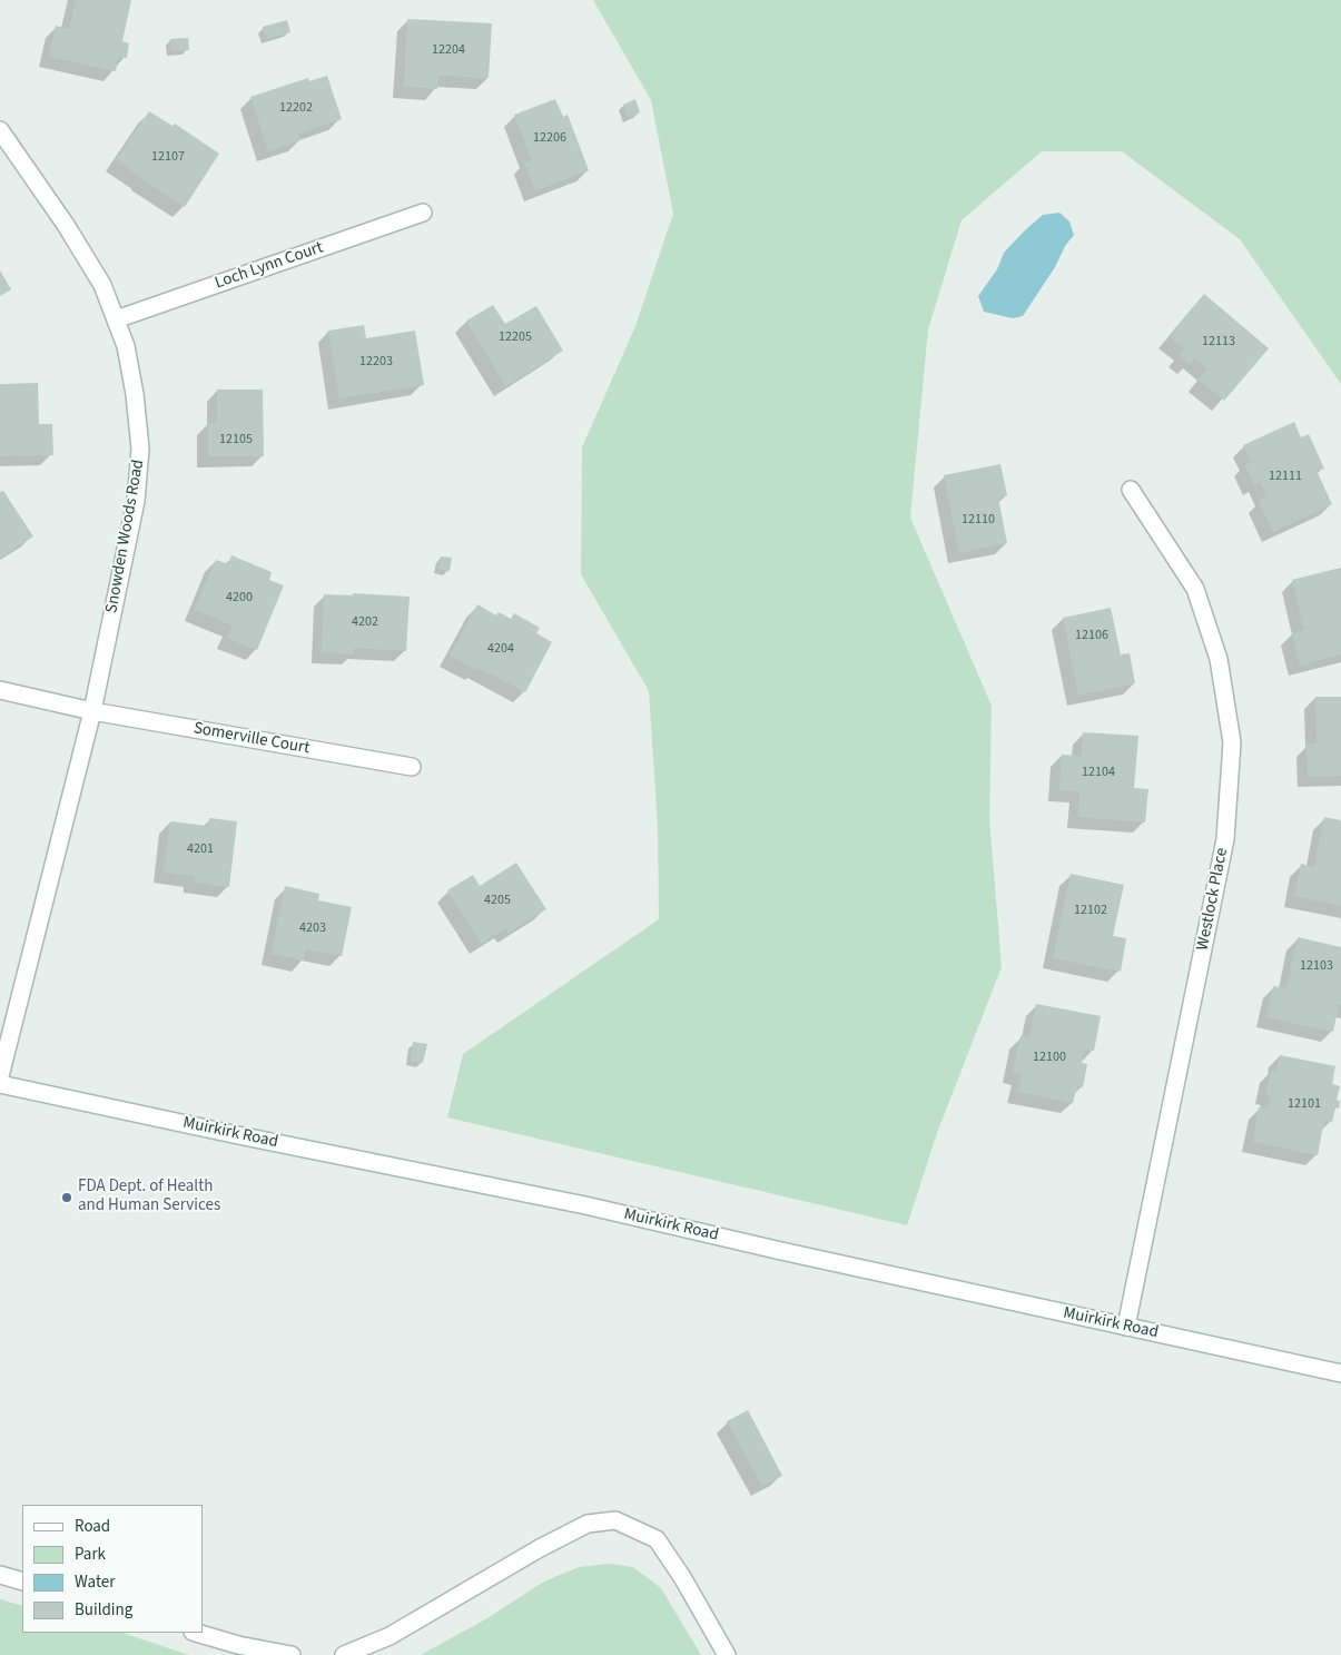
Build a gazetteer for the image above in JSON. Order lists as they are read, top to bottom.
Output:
{
  "streets": {
    "street": [
      "Loch Lynn Court",
      "Snowden Woods Road",
      "Somerville Court",
      "Westlock Place",
      "Muirkirk Road"
    ]
  },
  "crossings": [
    ["Loch Lynn Court", "Snowden Woods Road"],
    ["Snowden Woods Road", "Somerville Court"],
    ["Westlock Place", "Muirkirk Road"]
  ],
  "places": ["FDA Dept. of Health and Human Services"],
  "house_numbers": [
    "12204",
    "12202",
    "12206",
    "12107",
    "12205",
    "12113",
    "12203",
    "12105",
    "12111",
    "12110",
    "4200",
    "4202",
    "12106",
    "4204",
    "12104",
    "4201",
    "4205",
    "12102",
    "4203",
    "12103",
    "12100",
    "12101"
  ],
  "legend": [
    "Road",
    "Park",
    "Water",
    "Building"
  ]
}
